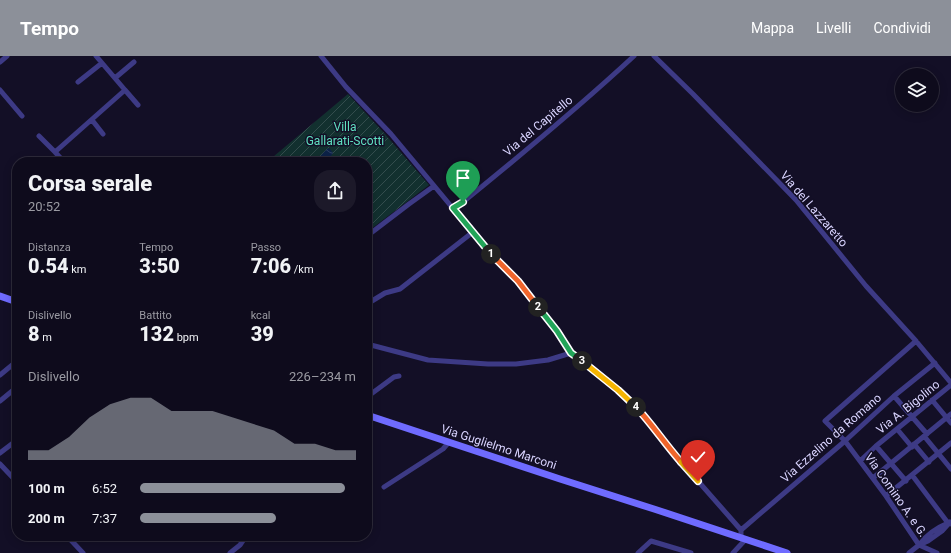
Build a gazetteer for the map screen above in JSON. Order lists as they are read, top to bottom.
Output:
{
  "streets": {
    "street": [
      "Via del Capitello",
      "Via del Lazzaretto",
      "Via A. Bigolino",
      "Via Ezzelino da Romano",
      "Via Guglielmo Marconi",
      "Via Comino A. e G."
    ]
  },
  "crossings": [
    ["Via del Lazzaretto", "Via A. Bigolino"],
    ["Via del Lazzaretto", "Via Ezzelino da Romano"],
    ["Via del Lazzaretto", "Via Comino A. e G."],
    ["Via A. Bigolino", "Via Comino A. e G."],
    ["Via Ezzelino da Romano", "Via Comino A. e G."]
  ],
  "parks": ["Villa Gallarati-Scotti"],
  "page": {
    "header": "Tempo",
    "nav": ["Mappa", "Livelli", "Condividi"],
    "heading": ["Corsa serale", "20:52"],
    "stats": [
      ["Distanza", "0.54 km"],
      ["Tempo", "3:50"],
      ["Passo", "7:06 /km"],
      ["Dislivello", "8 m"],
      ["Battito", "132 bpm"],
      ["kcal", "39"]
    ],
    "pins": [
      "1",
      "2",
      "3",
      "4"
    ],
    "chart": ["Dislivello", "226–234 m"],
    "list": [
      {
        "name": "100 m",
        "note": "6:52"
      },
      {
        "name": "200 m",
        "note": "7:37"
      }
    ]
  }
}
